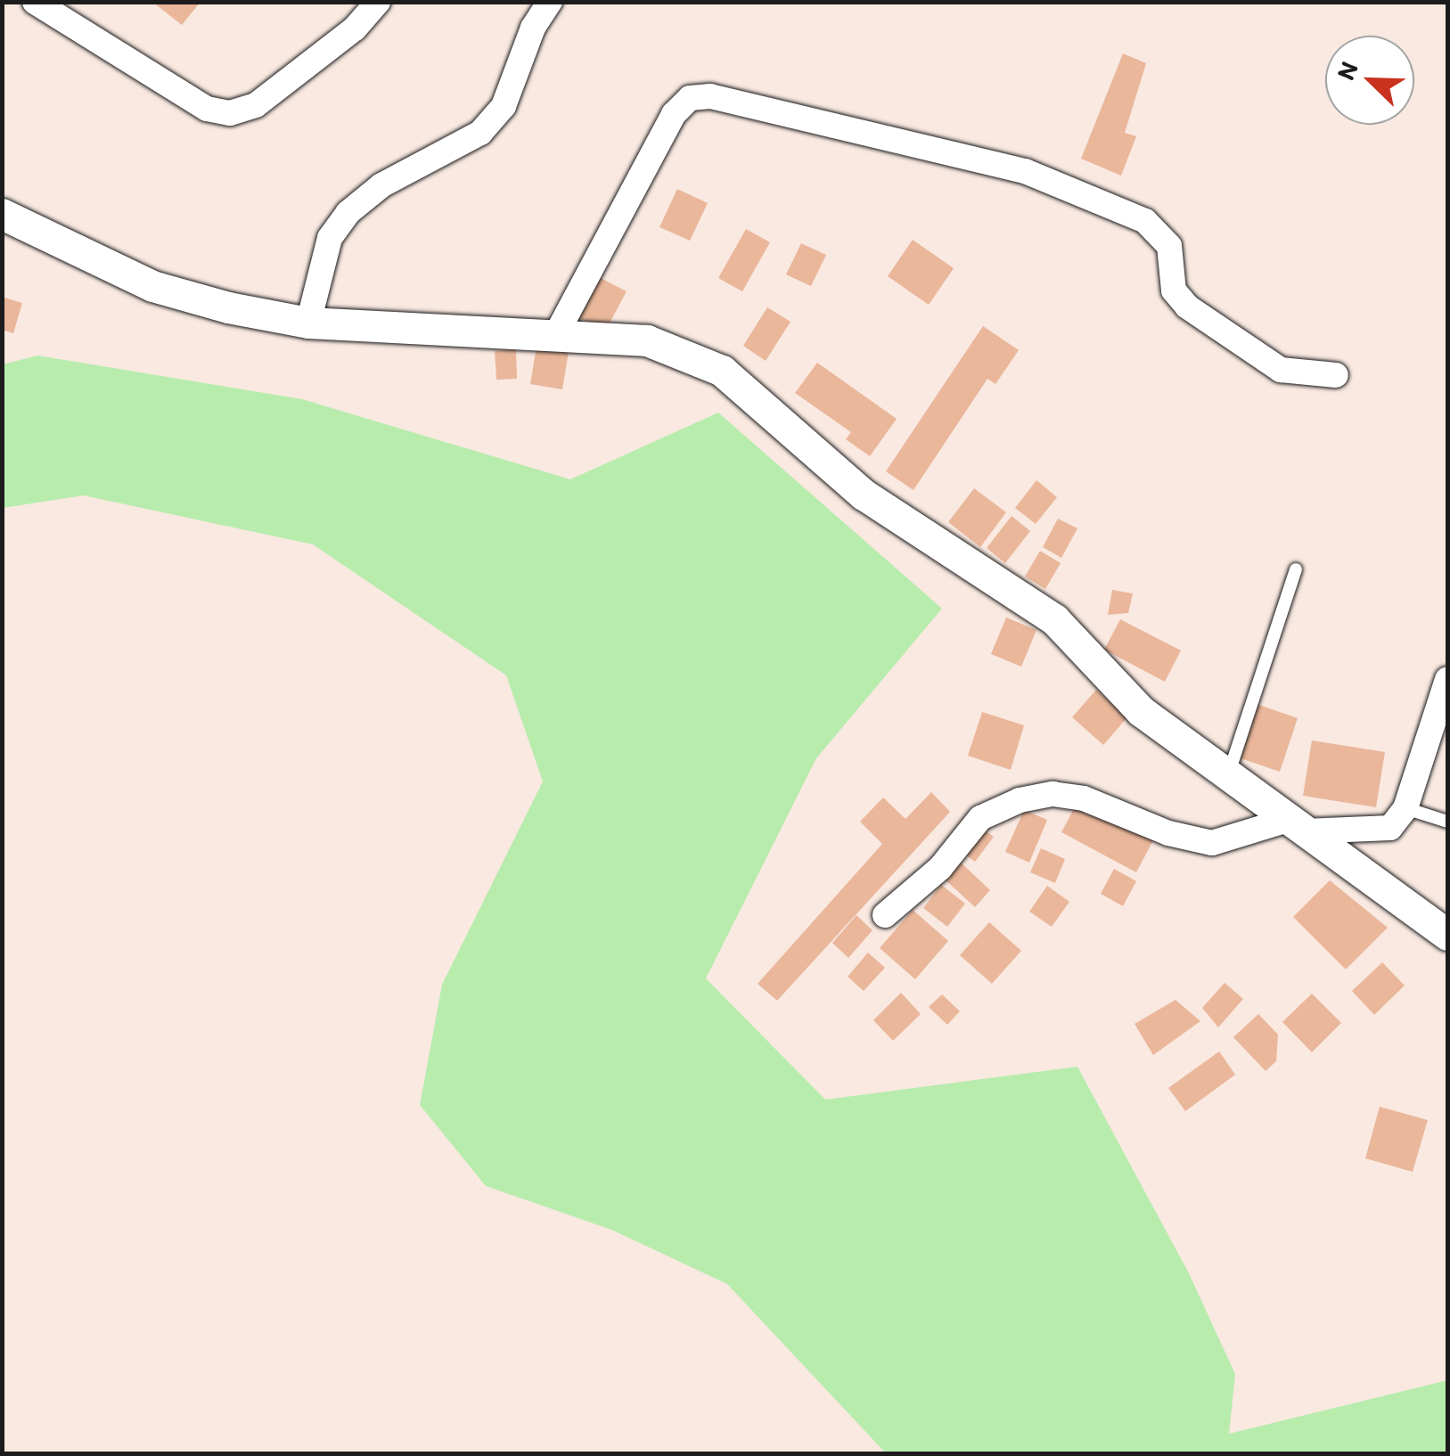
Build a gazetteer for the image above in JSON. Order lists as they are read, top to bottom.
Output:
{
  "north": "top left"
}
